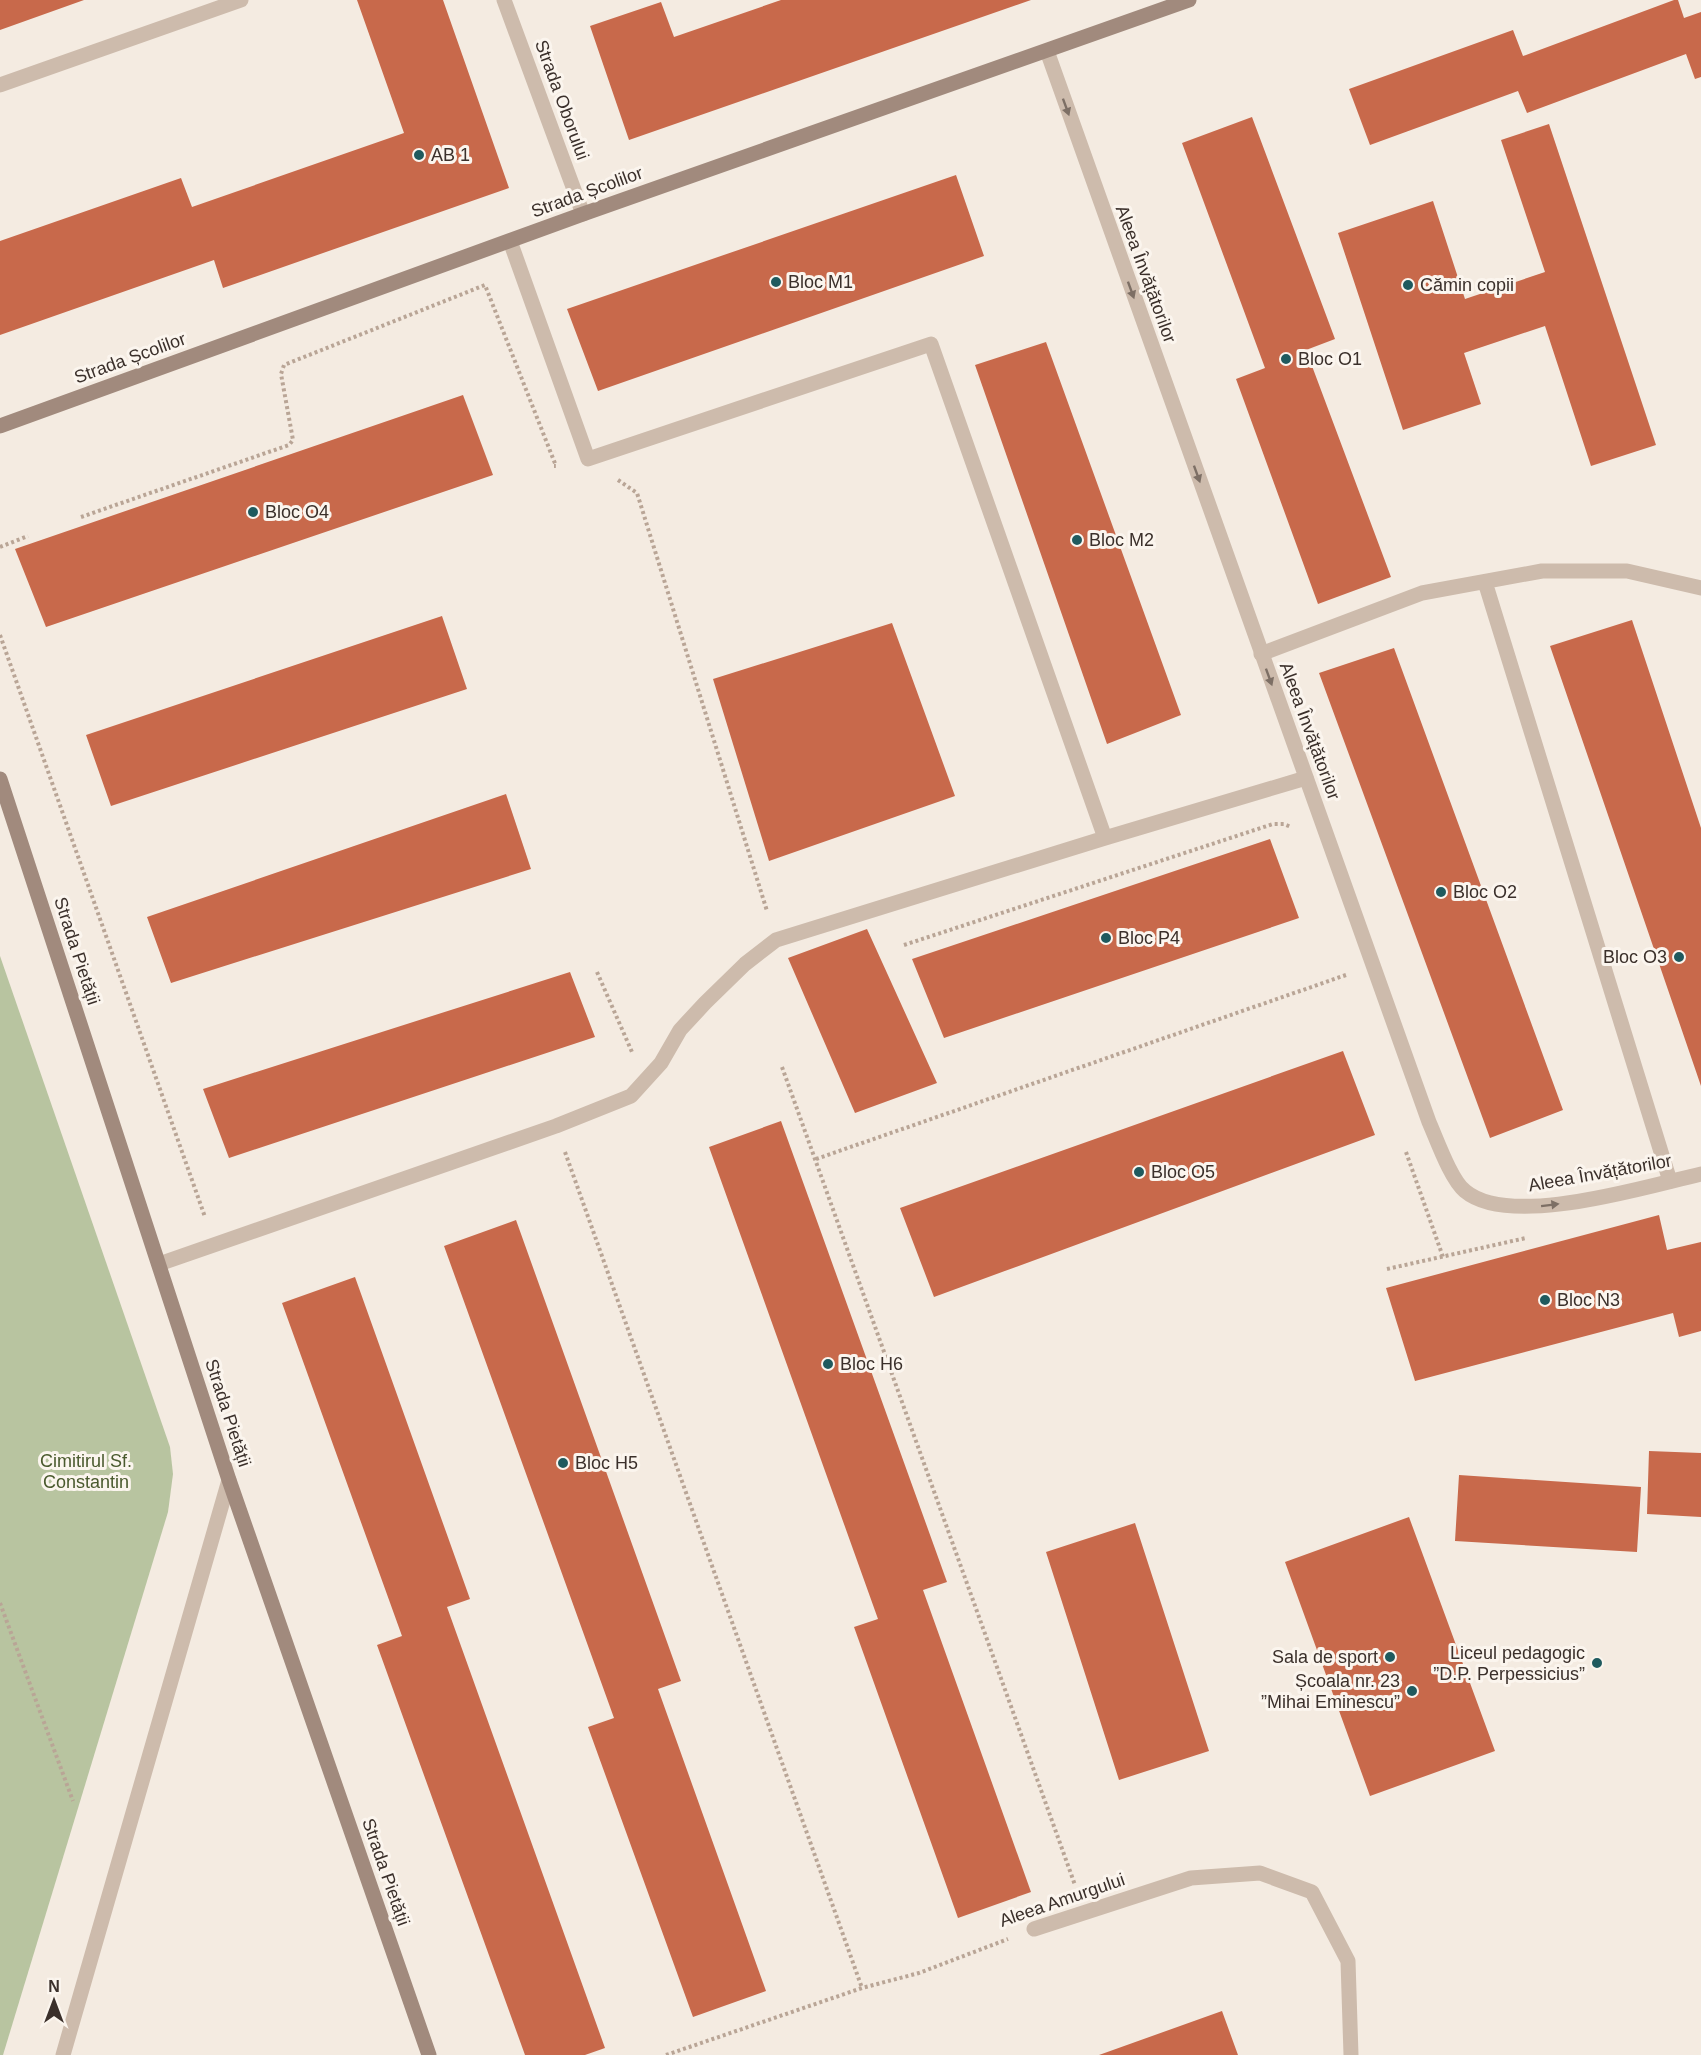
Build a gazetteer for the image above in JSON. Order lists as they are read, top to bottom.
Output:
{
  "streets": {
    "street": [
      "Strada Oborului",
      "Strada Școlilor",
      "Aleea Învățătorilor",
      "Strada Pietății",
      "Aleea Amurgului"
    ]
  },
  "crossings": [
    ["Strada Oborului", "Strada Școlilor"],
    ["Strada Școlilor", "Aleea Învățătorilor"]
  ],
  "one_way": ["Aleea Învățătorilor"],
  "parks": ["Cimitirul Sf. Constantin"],
  "places": [
    "AB 1",
    "Bloc M1",
    "Cămin copii",
    "Bloc O1",
    "Bloc O4",
    "Bloc M2",
    "Bloc O2",
    "Bloc P4",
    "Bloc O3",
    "Bloc O5",
    "Bloc N3",
    "Bloc H6",
    "Bloc H5",
    "Sala de sport",
    "Liceul pedagogic ”D.P. Perpessicius”",
    "Școala nr. 23 ”Mihai Eminescu”"
  ],
  "north": "top"
}
